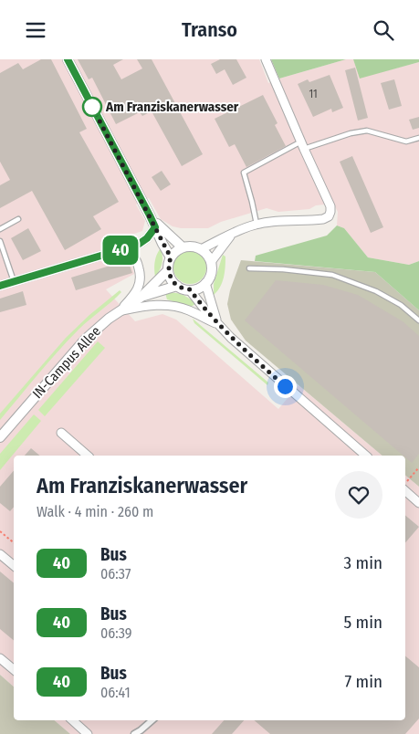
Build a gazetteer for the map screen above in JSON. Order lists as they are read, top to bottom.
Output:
{
  "streets": {
    "street": ["IN-Campus Allee"]
  },
  "places": ["Am Franziskanerwasser"],
  "lines": ["bus line 40"],
  "house_numbers": ["11"],
  "page": {
    "header": "Transo",
    "on_map": "40",
    "heading": ["Am Franziskanerwasser", "Walk · 4 min · 260 m"],
    "list": [
      {
        "mark": "40",
        "name": "Bus",
        "note": "06:37",
        "value": "3 min"
      },
      {
        "mark": "40",
        "name": "Bus",
        "note": "06:39",
        "value": "5 min"
      },
      {
        "mark": "40",
        "name": "Bus",
        "note": "06:41",
        "value": "7 min"
      }
    ]
  }
}
